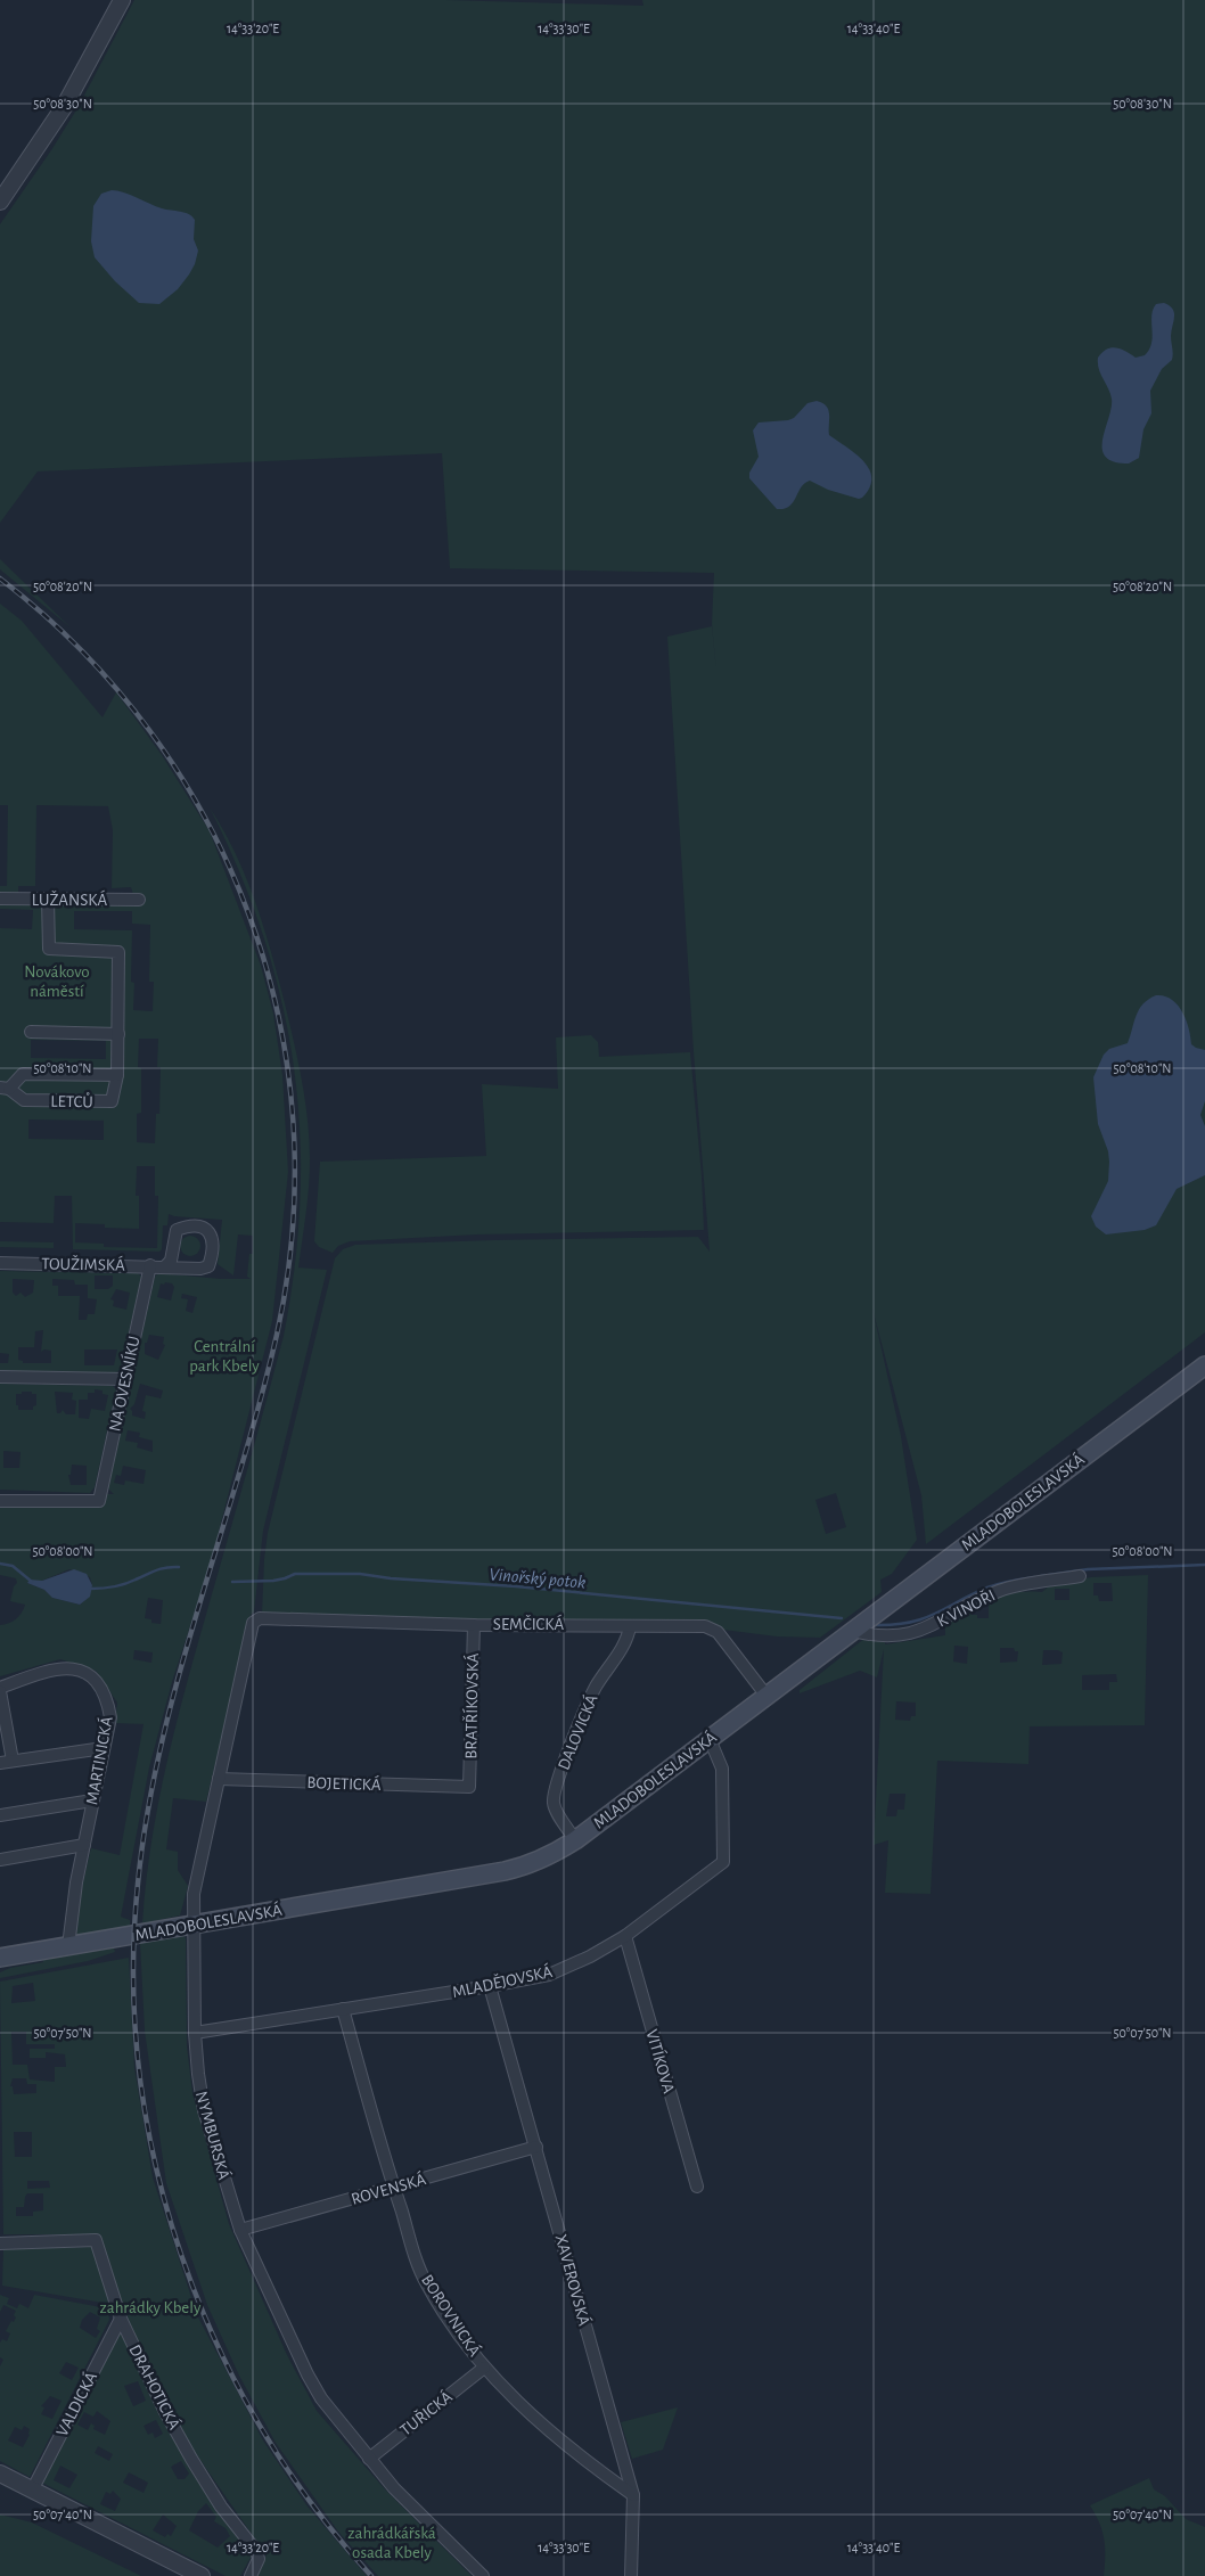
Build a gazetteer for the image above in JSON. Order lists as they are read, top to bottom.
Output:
{
  "streets": {
    "main road": ["MLADOBOLESLAVSKÁ"],
    "street": [
      "LUŽANSKÁ",
      "LETCŮ",
      "TOUŽIMSKÁ",
      "NA OVESNÍKU",
      "K VINOŘI",
      "SEMČICKÁ",
      "BRATŘÍKOVSKÁ",
      "DALOVICKÁ",
      "MARTINICKÁ",
      "BOJETICKÁ",
      "MLADĚJOVSKÁ",
      "VITÍKOVA",
      "NYMBURSKÁ",
      "ROVENSKÁ",
      "XAVEROVSKÁ",
      "BOROVNICKÁ",
      "DRAHOTICKÁ",
      "VALDICKÁ",
      "TUŘICKÁ"
    ]
  },
  "crossings": [
    ["TOUŽIMSKÁ", "NA OVESNÍKU"],
    ["MLADOBOLESLAVSKÁ", "K VINOŘI"],
    ["MLADOBOLESLAVSKÁ", "SEMČICKÁ"],
    ["MLADOBOLESLAVSKÁ", "DALOVICKÁ"],
    ["MLADOBOLESLAVSKÁ", "MARTINICKÁ"],
    ["MLADOBOLESLAVSKÁ", "MLADĚJOVSKÁ"],
    ["MLADOBOLESLAVSKÁ", "NYMBURSKÁ"],
    ["SEMČICKÁ", "BRATŘÍKOVSKÁ"],
    ["SEMČICKÁ", "DALOVICKÁ"],
    ["SEMČICKÁ", "NYMBURSKÁ"],
    ["BRATŘÍKOVSKÁ", "BOJETICKÁ"],
    ["BOJETICKÁ", "NYMBURSKÁ"],
    ["MLADĚJOVSKÁ", "VITÍKOVA"],
    ["MLADĚJOVSKÁ", "NYMBURSKÁ"],
    ["MLADĚJOVSKÁ", "XAVEROVSKÁ"],
    ["MLADĚJOVSKÁ", "BOROVNICKÁ"],
    ["NYMBURSKÁ", "ROVENSKÁ"],
    ["NYMBURSKÁ", "TUŘICKÁ"],
    ["ROVENSKÁ", "XAVEROVSKÁ"],
    ["ROVENSKÁ", "BOROVNICKÁ"],
    ["XAVEROVSKÁ", "BOROVNICKÁ"],
    ["BOROVNICKÁ", "TUŘICKÁ"],
    ["DRAHOTICKÁ", "VALDICKÁ"]
  ],
  "water": ["Vinořský potok"],
  "parks": [
    "Novákovo náměstí",
    "Centrální park Kbely",
    "zahrádky Kbely",
    "zahrádkářská osada Kbely"
  ],
  "coordinates": [
    "14°33'20\"E",
    "14°33'30\"E",
    "14°33'40\"E",
    "50°08'30\"N",
    "50°08'20\"N",
    "50°08'10\"N",
    "50°08'00\"N",
    "50°07'50\"N",
    "50°07'40\"N"
  ]
}
